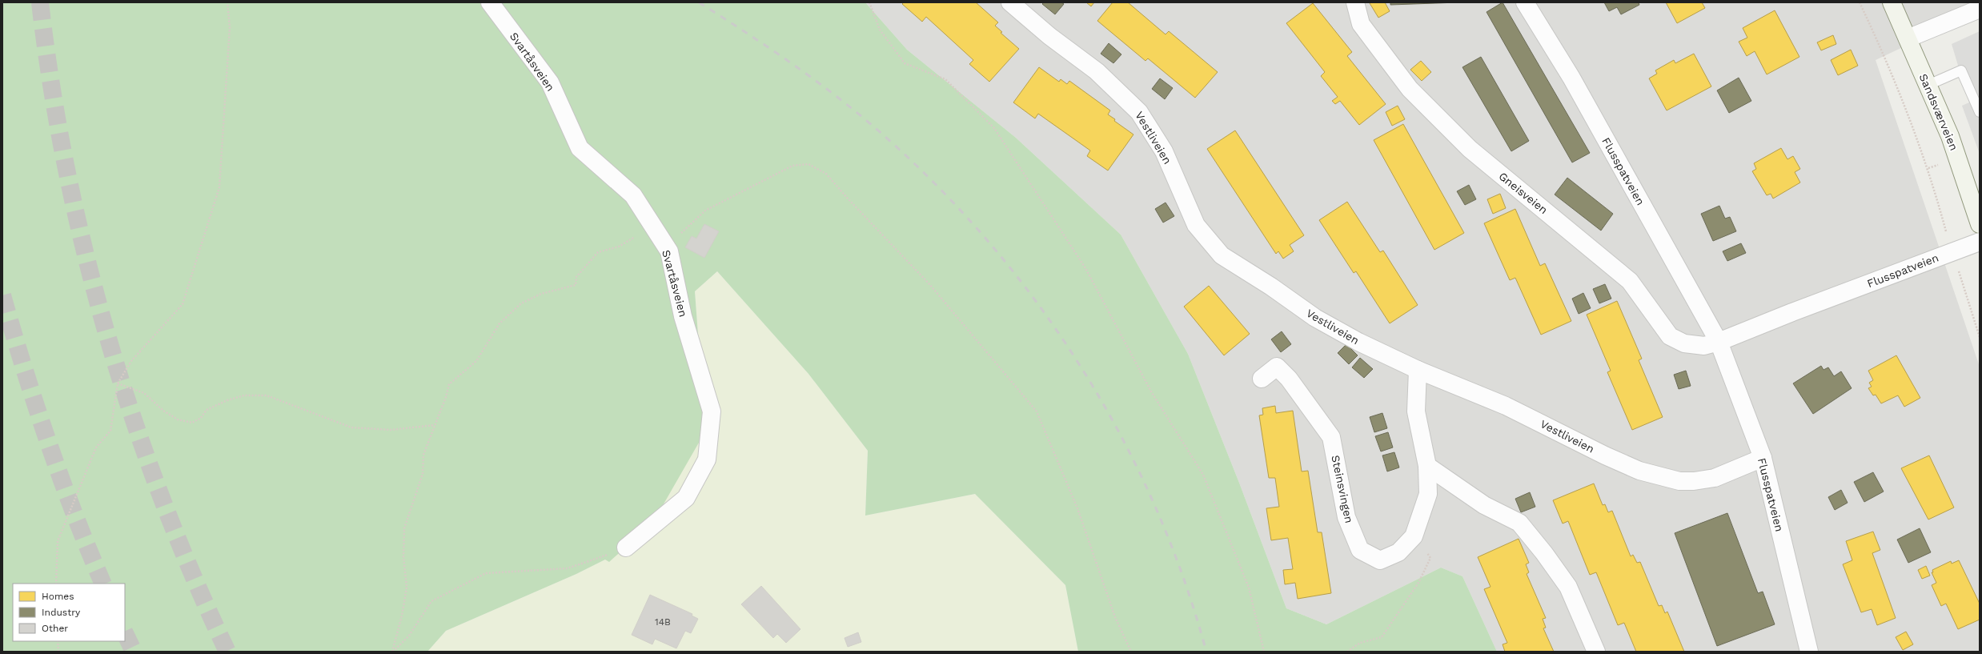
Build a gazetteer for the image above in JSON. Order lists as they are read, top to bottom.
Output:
{
  "streets": {
    "main road": ["Sandsværveien"],
    "street": [
      "Svartåsveien",
      "Vestliveien",
      "Flusspatveien",
      "Gneisveien",
      "Steinsvingen"
    ]
  },
  "crossings": [
    ["Vestliveien", "Flusspatveien"],
    ["Vestliveien", "Steinsvingen"],
    ["Flusspatveien", "Gneisveien"]
  ],
  "house_numbers": ["14B"],
  "legend": ["Homes", "Industry", "Other"]
}
